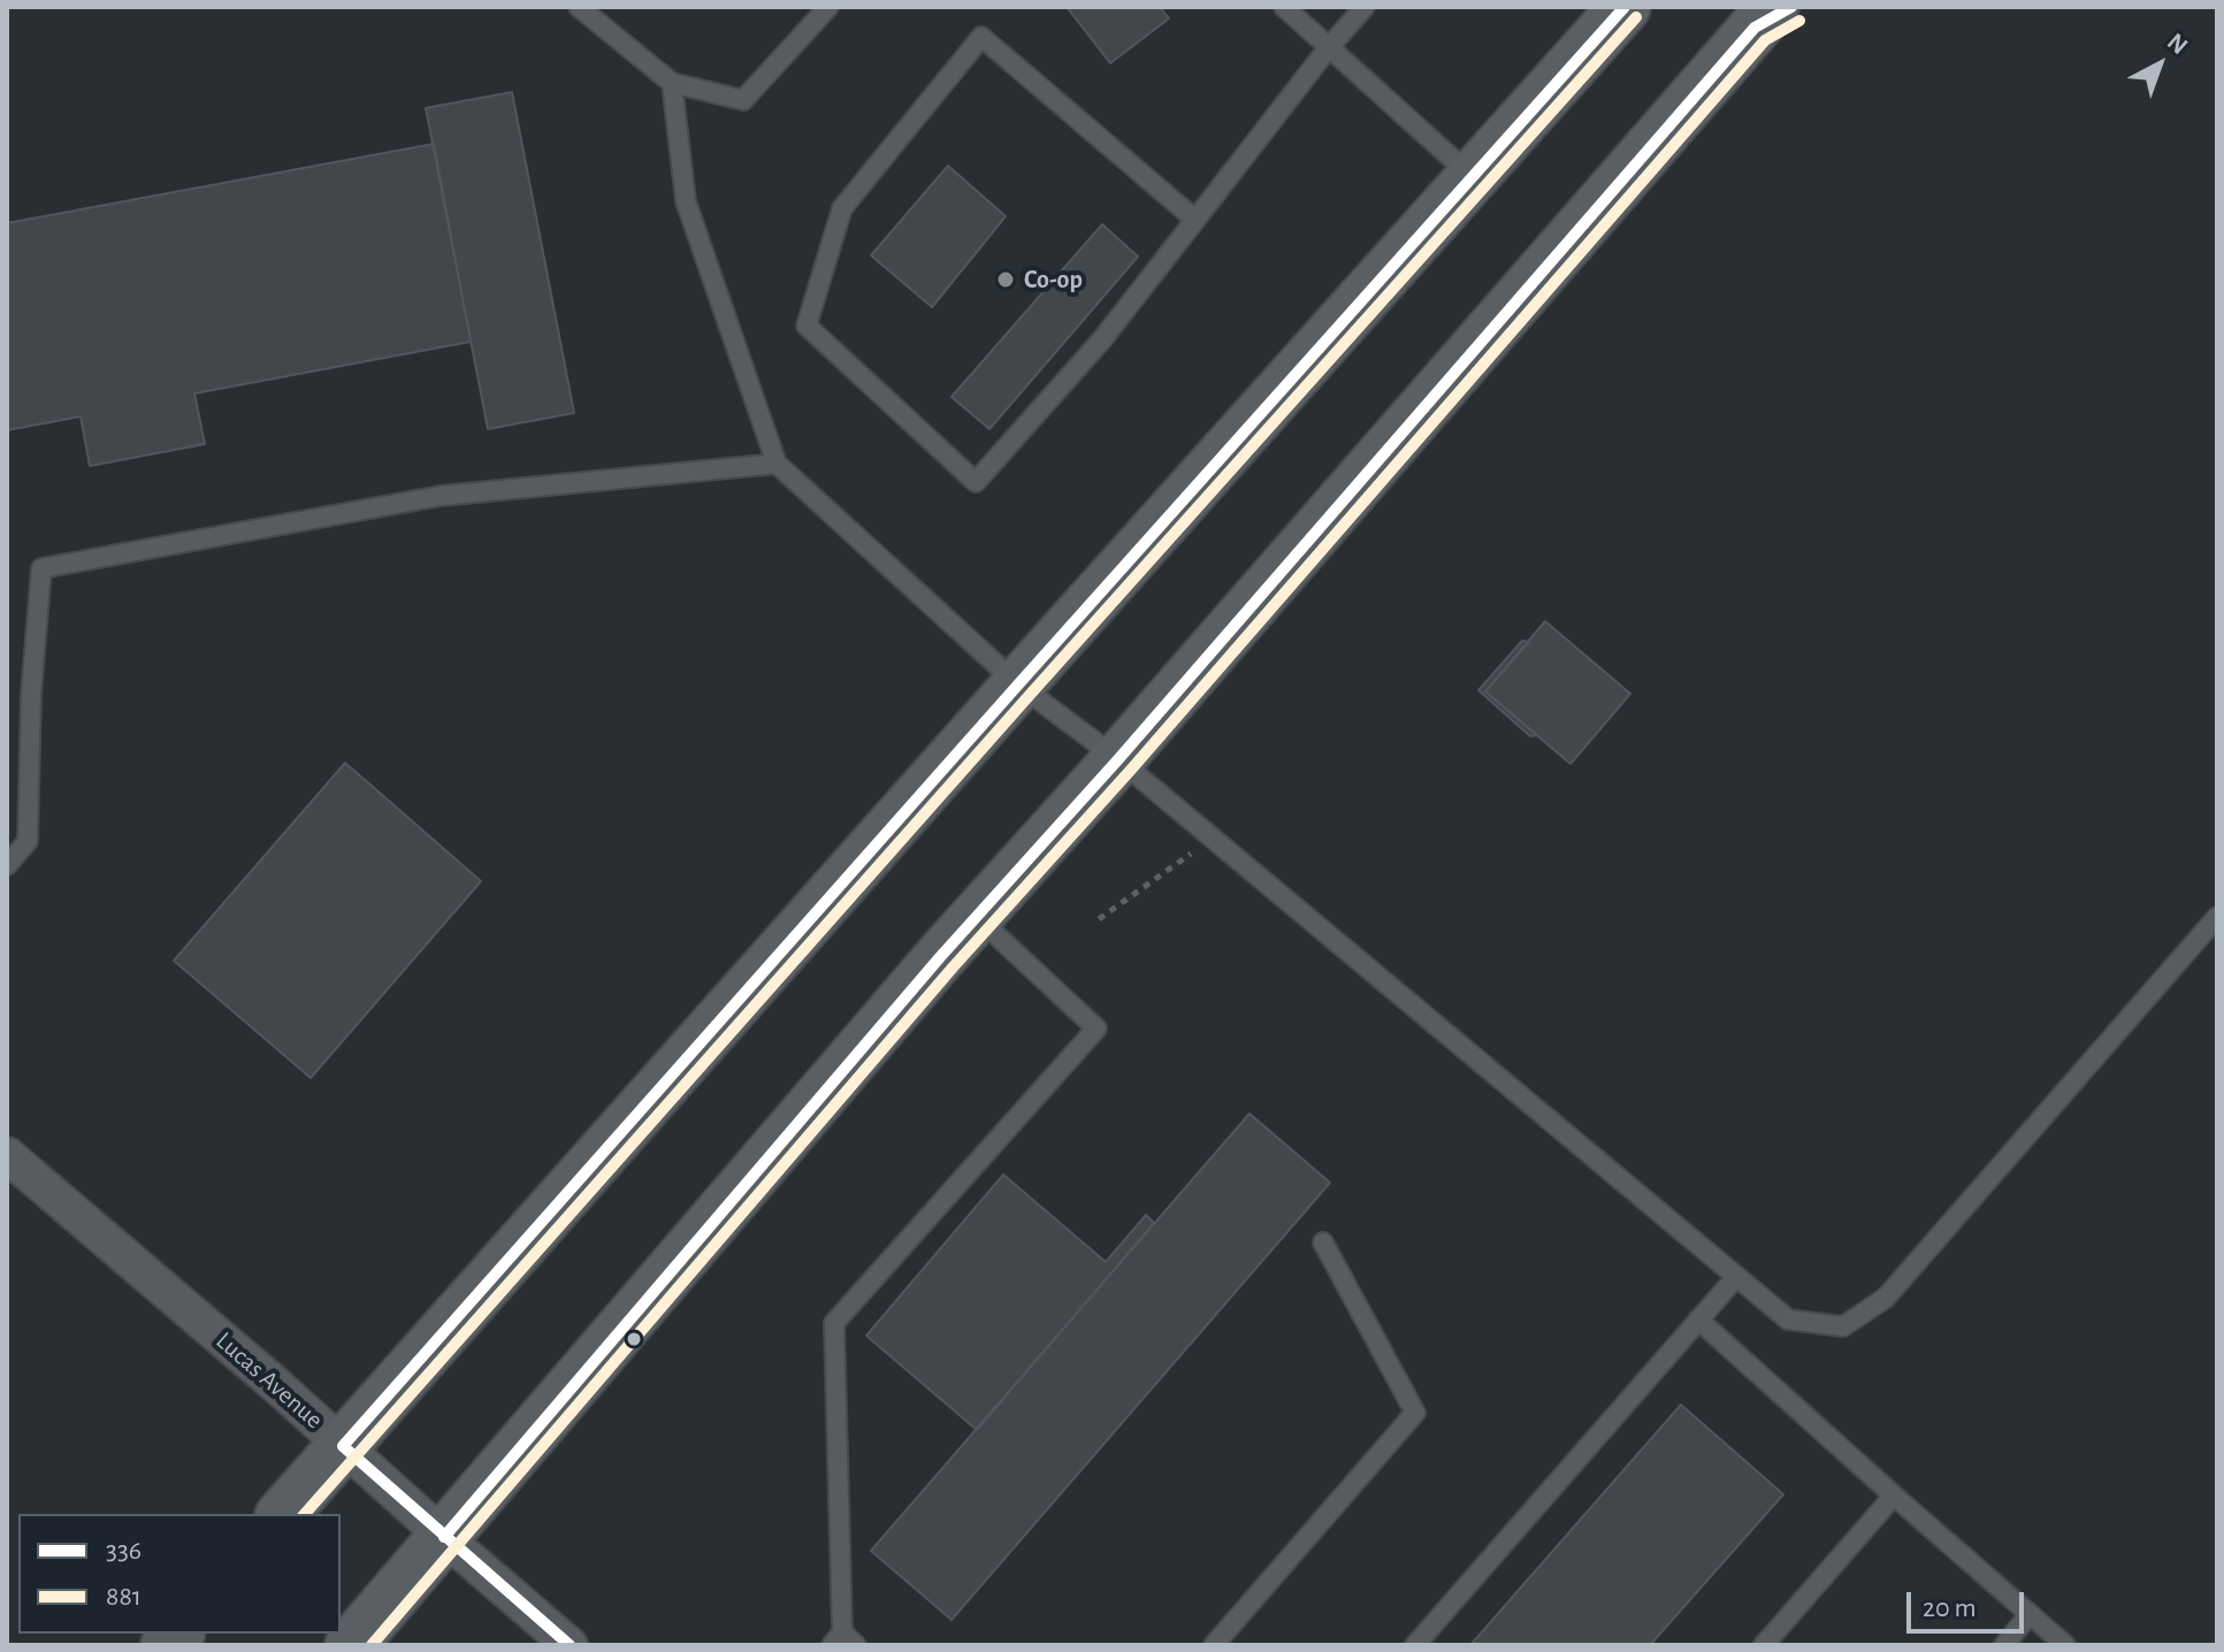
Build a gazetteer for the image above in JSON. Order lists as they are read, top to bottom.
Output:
{
  "streets": {
    "street": ["Lucas Avenue"]
  },
  "places": ["Co-op"],
  "lines": ["transit line 336", "transit line 881"],
  "legend": ["336", "881"],
  "scale_bar": "20 m",
  "north": "top right"
}
